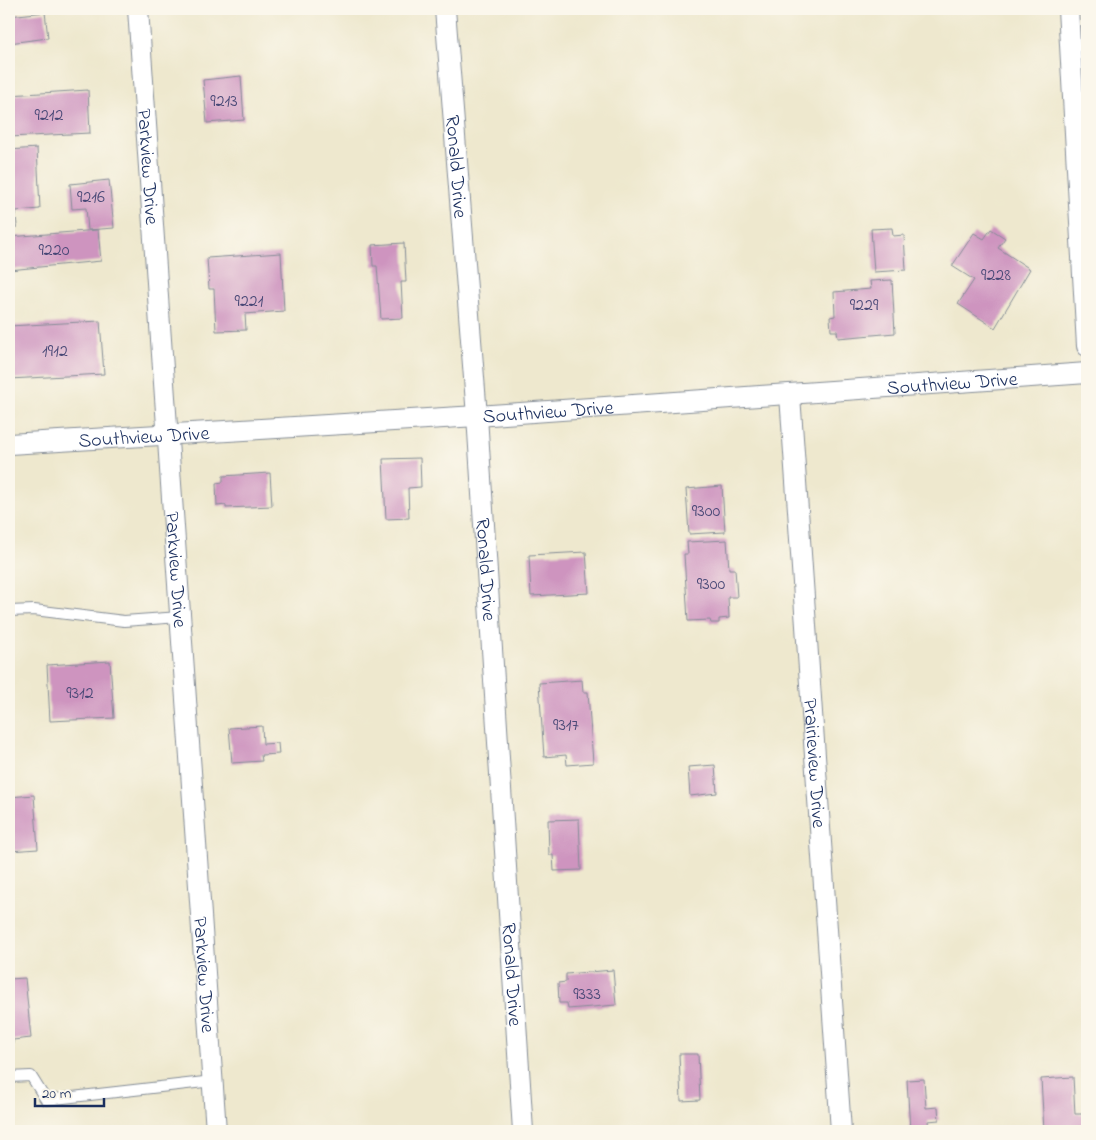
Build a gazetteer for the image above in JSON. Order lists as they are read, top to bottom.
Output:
{
  "streets": {
    "street": [
      "Parkview Drive",
      "Ronald Drive",
      "Southview Drive",
      "Prairieview Drive"
    ]
  },
  "crossings": [
    ["Parkview Drive", "Southview Drive"],
    ["Ronald Drive", "Southview Drive"],
    ["Southview Drive", "Prairieview Drive"]
  ],
  "house_numbers": [
    "9213",
    "9212",
    "9216",
    "9220",
    "9228",
    "9221",
    "9229",
    "1912",
    "9300",
    "9300",
    "9312",
    "9317",
    "9333"
  ],
  "scale_bar": "20 m"
}
